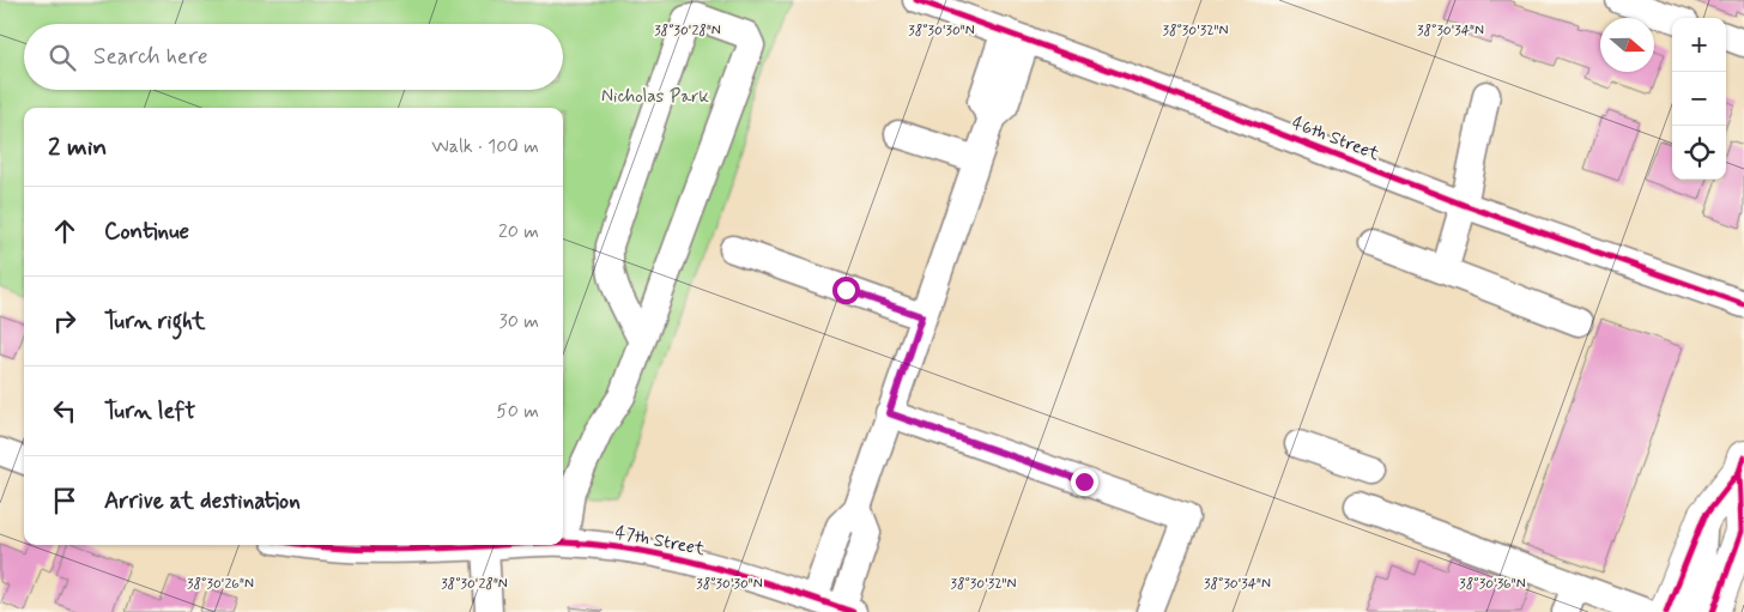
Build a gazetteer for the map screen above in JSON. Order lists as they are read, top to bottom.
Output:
{
  "streets": {
    "street": ["46th Street", "47th Street"]
  },
  "parks": ["Nicholas Park"],
  "north": "right",
  "page": {
    "map_buttons": ["+", "−"],
    "search": "Search here",
    "heading": ["2 min", "Walk · 100 m"],
    "list": [
      ["Continue", "20 m"],
      ["Turn right", "30 m"],
      ["Turn left", "50 m"],
      "Arrive at destination"
    ]
  },
  "coordinates": [
    "38°30'28\"N",
    "38°30'30\"N",
    "38°30'32\"N",
    "38°30'34\"N",
    "38°30'26\"N",
    "38°30'36\"N"
  ]
}
